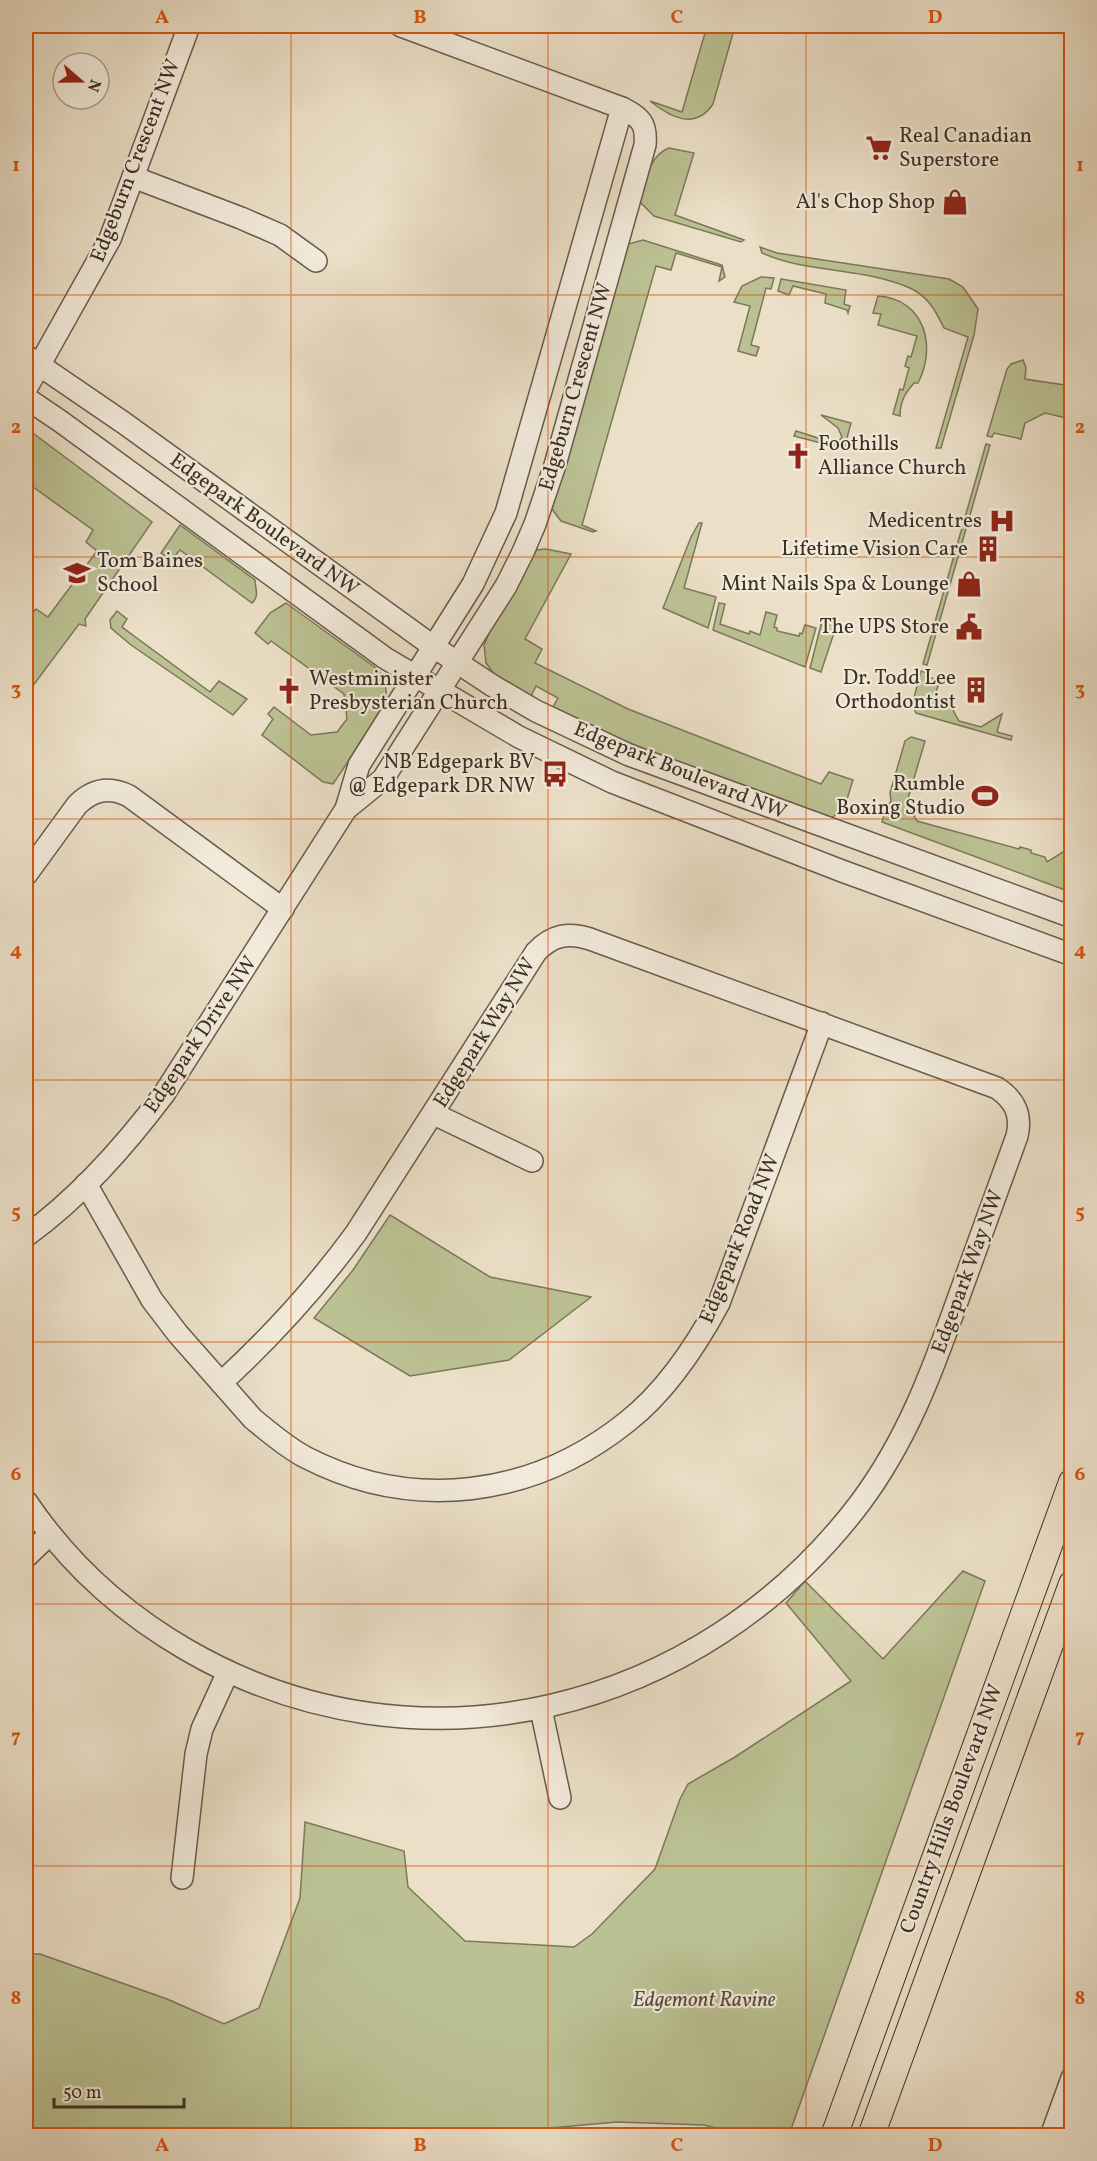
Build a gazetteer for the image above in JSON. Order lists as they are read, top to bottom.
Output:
{
  "streets": {
    "main road": ["Country Hills Boulevard NW"],
    "street": [
      "Edgeburn Crescent NW",
      "Edgepark Boulevard NW",
      "Edgepark Way NW",
      "Edgepark Drive NW",
      "Edgepark Road NW"
    ]
  },
  "crossings": [
    ["Edgeburn Crescent NW", "Edgepark Boulevard NW"],
    ["Edgeburn Crescent NW", "Edgepark Drive NW"],
    ["Edgepark Boulevard NW", "Edgepark Drive NW"],
    ["Edgepark Way NW", "Edgepark Road NW"],
    ["Edgepark Drive NW", "Edgepark Road NW"]
  ],
  "parks": ["Edgemont Ravine"],
  "places": {
    "supermarket": ["Real Canadian Superstore"],
    "shop": ["Al's Chop Shop", "Mint Nails Spa & Lounge"],
    "church": ["Foothills Alliance Church", "Westminister Presbysterian Church"],
    "hospital": ["Medicentres"],
    "building": ["Lifetime Vision Care", "Dr. Todd Lee Orthodontist"],
    "school or university": ["Tom Baines School"],
    "public building": ["The UPS Store"],
    "bus stop": ["NB Edgepark BV @ Edgepark DR NW"],
    "sports": ["Rumble Boxing Studio"]
  },
  "scale_bar": "50 m",
  "north": "right",
  "grid": {
    "columns": [
      "A",
      "B",
      "C",
      "D"
    ],
    "rows": [
      "1",
      "2",
      "3",
      "4",
      "5",
      "6",
      "7",
      "8"
    ]
  }
}
